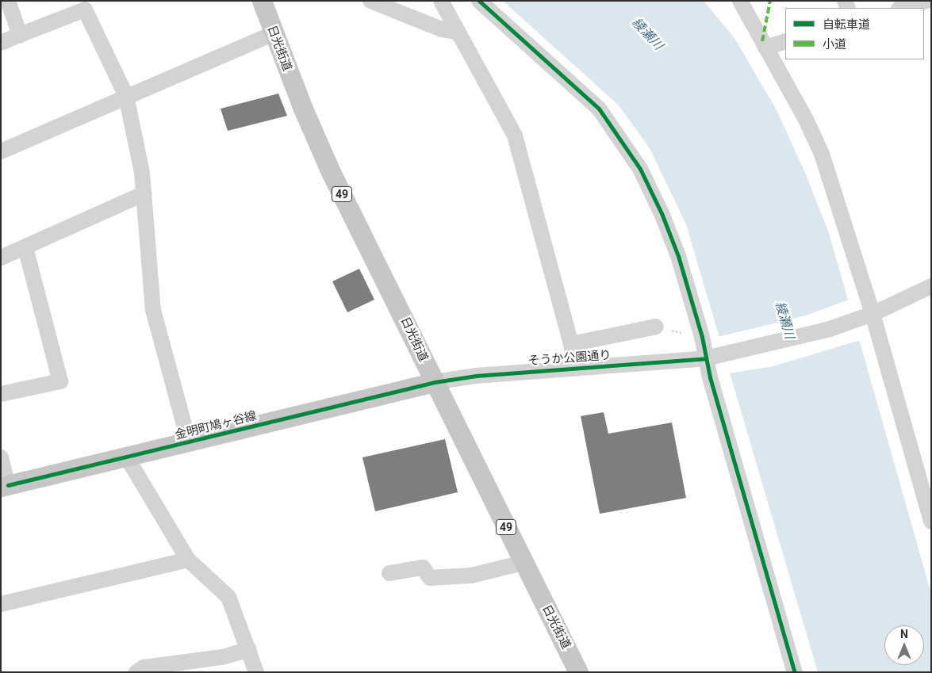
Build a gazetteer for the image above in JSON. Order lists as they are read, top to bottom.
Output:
{
  "streets": {
    "main road": ["日光街道", "49", "金明町鳩ヶ谷線"],
    "street": ["そうか公園通り"]
  },
  "crossings": [
    ["日光街道", "そうか公園通り"],
    ["日光街道", "金明町鳩ヶ谷線"],
    ["そうか公園通り", "金明町鳩ヶ谷線"]
  ],
  "water": ["綾瀬川"],
  "legend": ["自転車道", "小道"],
  "north": "top"
}
